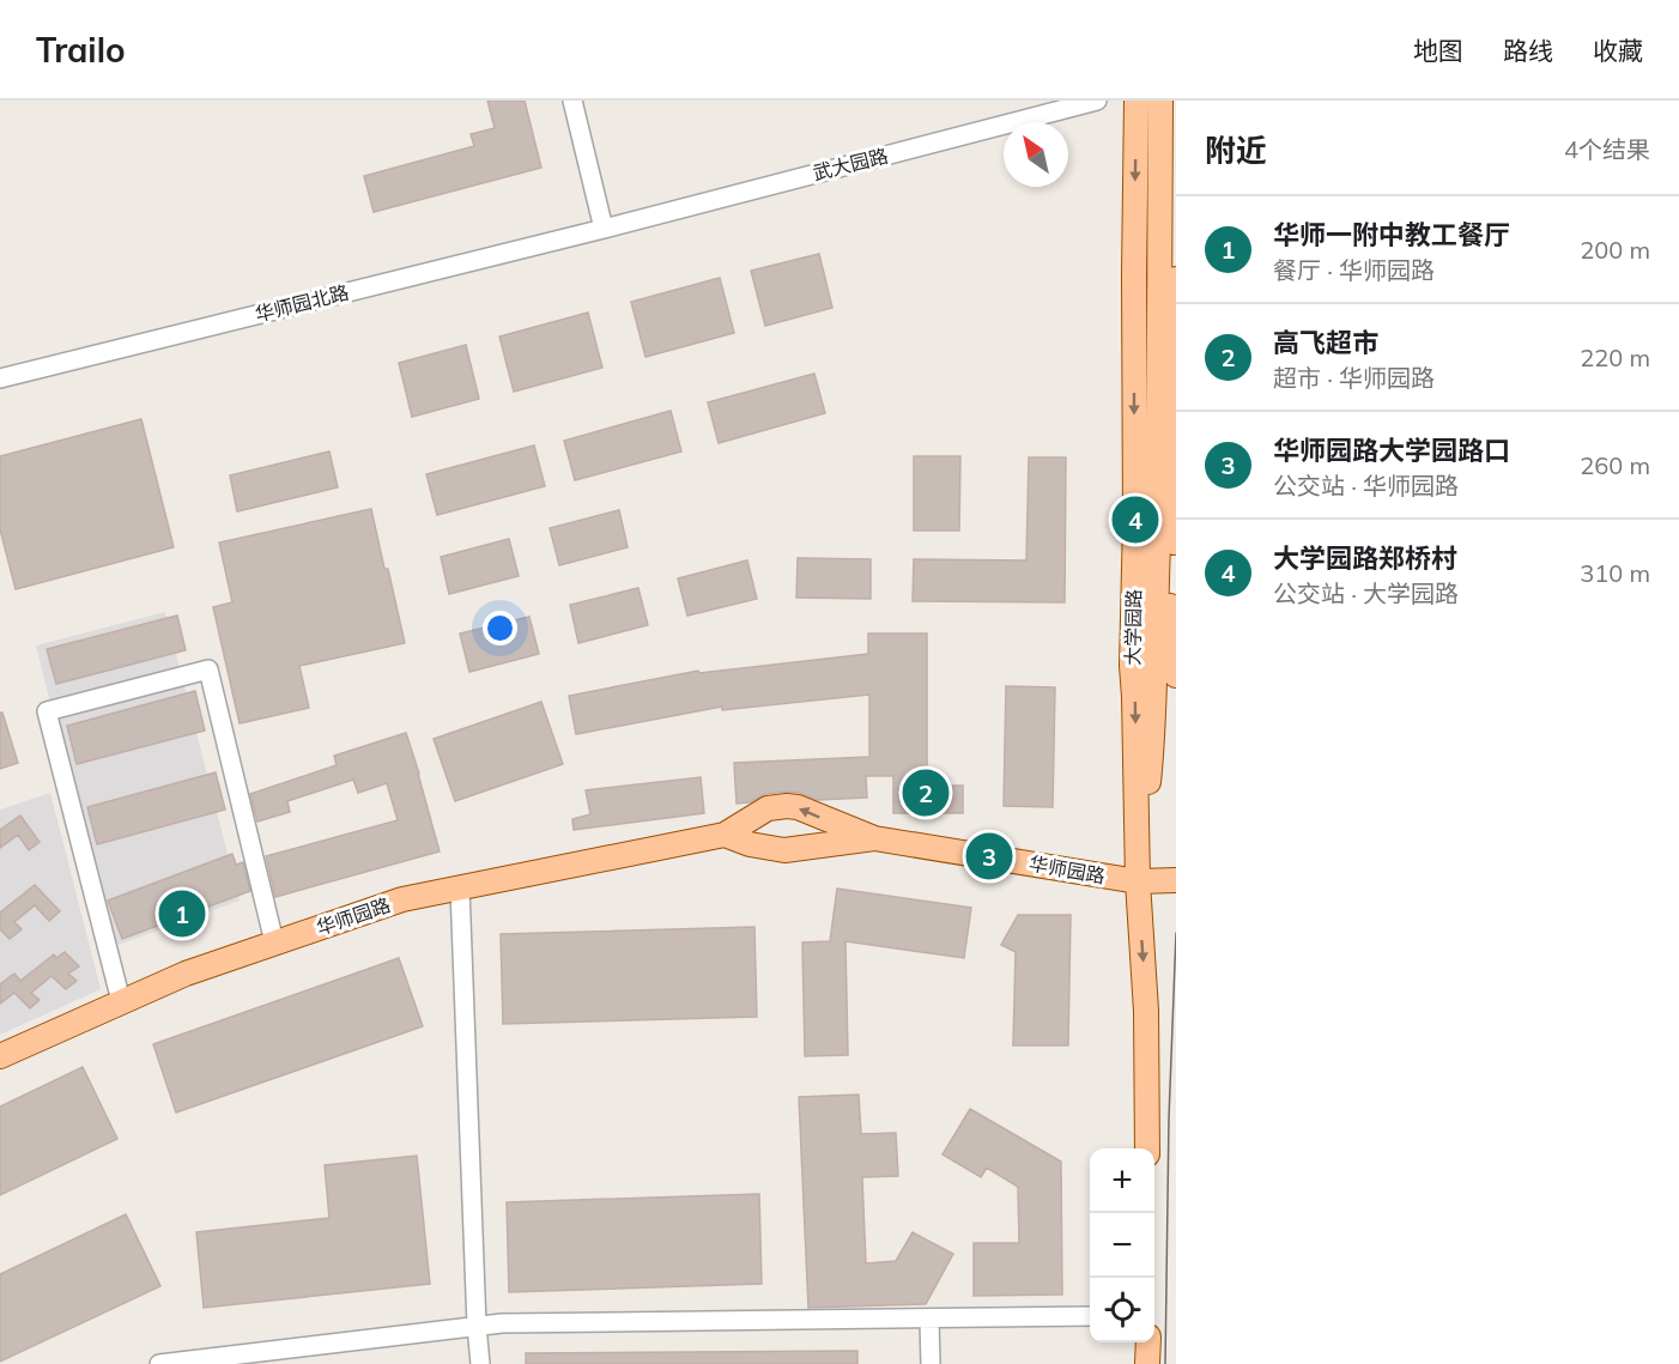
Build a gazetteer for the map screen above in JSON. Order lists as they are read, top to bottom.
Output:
{
  "streets": {
    "main road": ["大学园路", "华师园路"],
    "street": ["武大园路", "华师园北路"]
  },
  "crossings": [
    ["武大园路", "华师园北路"],
    ["大学园路", "华师园路"]
  ],
  "north": "top left",
  "page": {
    "header": "Trailo",
    "nav": ["地图", "路线", "收藏"],
    "heading": ["附近", "4个结果"],
    "list": [
      {
        "mark": "1",
        "name": "华师一附中教工餐厅",
        "note": "餐厅 · 华师园路",
        "value": "200 m"
      },
      {
        "mark": "2",
        "name": "高飞超市",
        "note": "超市 · 华师园路",
        "value": "220 m"
      },
      {
        "mark": "3",
        "name": "华师园路大学园路口",
        "note": "公交站 · 华师园路",
        "value": "260 m"
      },
      {
        "mark": "4",
        "name": "大学园路郑桥村",
        "note": "公交站 · 大学园路",
        "value": "310 m"
      }
    ],
    "pins": [
      "4",
      "2",
      "3",
      "1"
    ],
    "map_buttons": ["+", "−"]
  }
}
